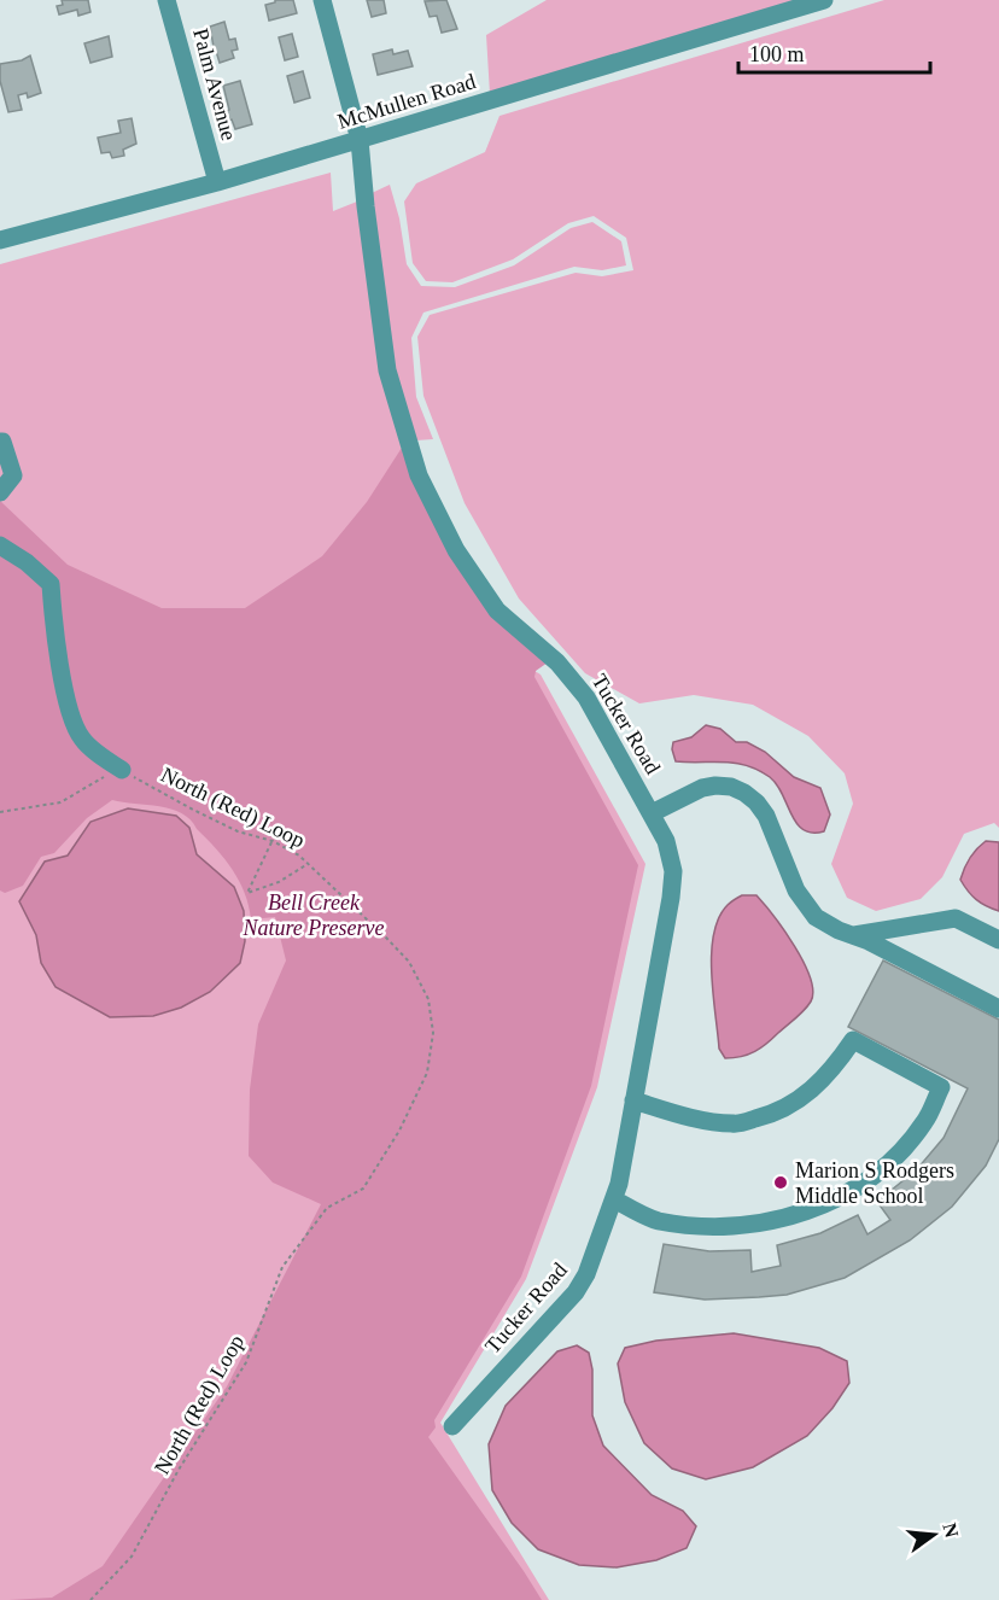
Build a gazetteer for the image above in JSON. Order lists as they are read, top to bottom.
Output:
{
  "streets": {
    "street": ["Palm Avenue", "McMullen Road", "Tucker Road"],
    "path": ["North (Red) Loop"]
  },
  "crossings": [
    ["Palm Avenue", "McMullen Road"],
    ["McMullen Road", "Tucker Road"]
  ],
  "parks": ["Bell Creek Nature Preserve"],
  "places": ["Marion S Rodgers Middle School"],
  "scale_bar": "100 m",
  "north": "right"
}
